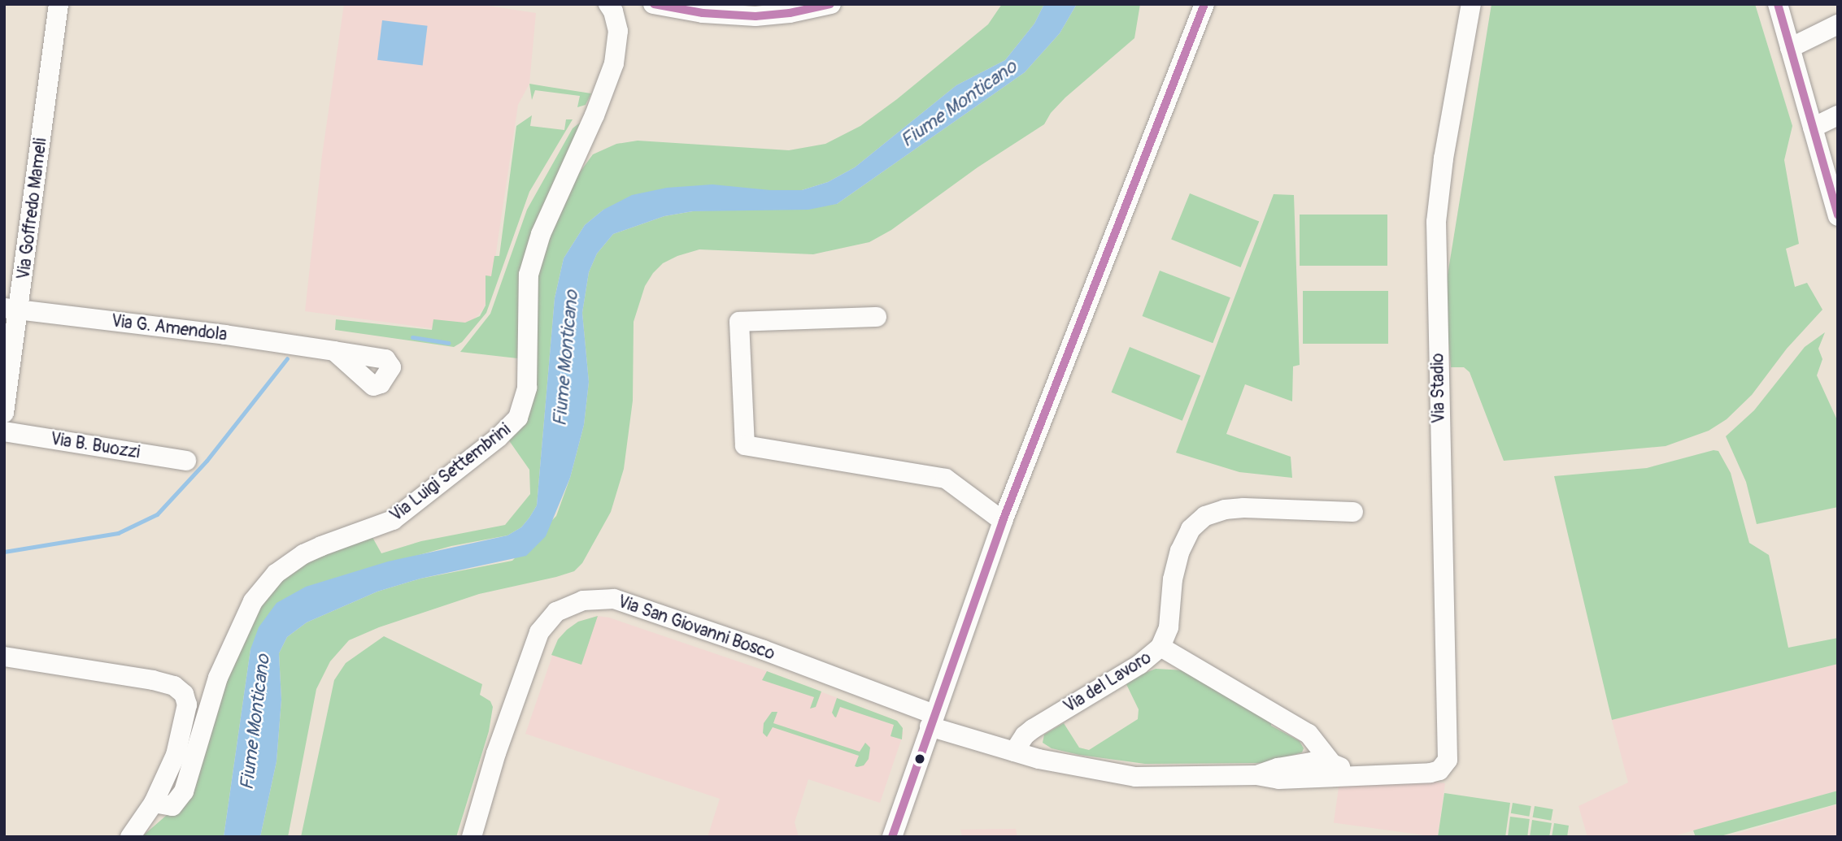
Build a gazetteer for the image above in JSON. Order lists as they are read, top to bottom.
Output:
{
  "streets": {
    "street": [
      "Via Goffredo Mameli",
      "Via G. Amendola",
      "Via Stadio",
      "Via B. Buozzi",
      "Via Luigi Settembrini",
      "Via San Giovanni Bosco",
      "Via del Lavoro"
    ]
  },
  "crossings": [
    ["Via Goffredo Mameli", "Via G. Amendola"]
  ],
  "water": ["Fiume Monticano"]
}
